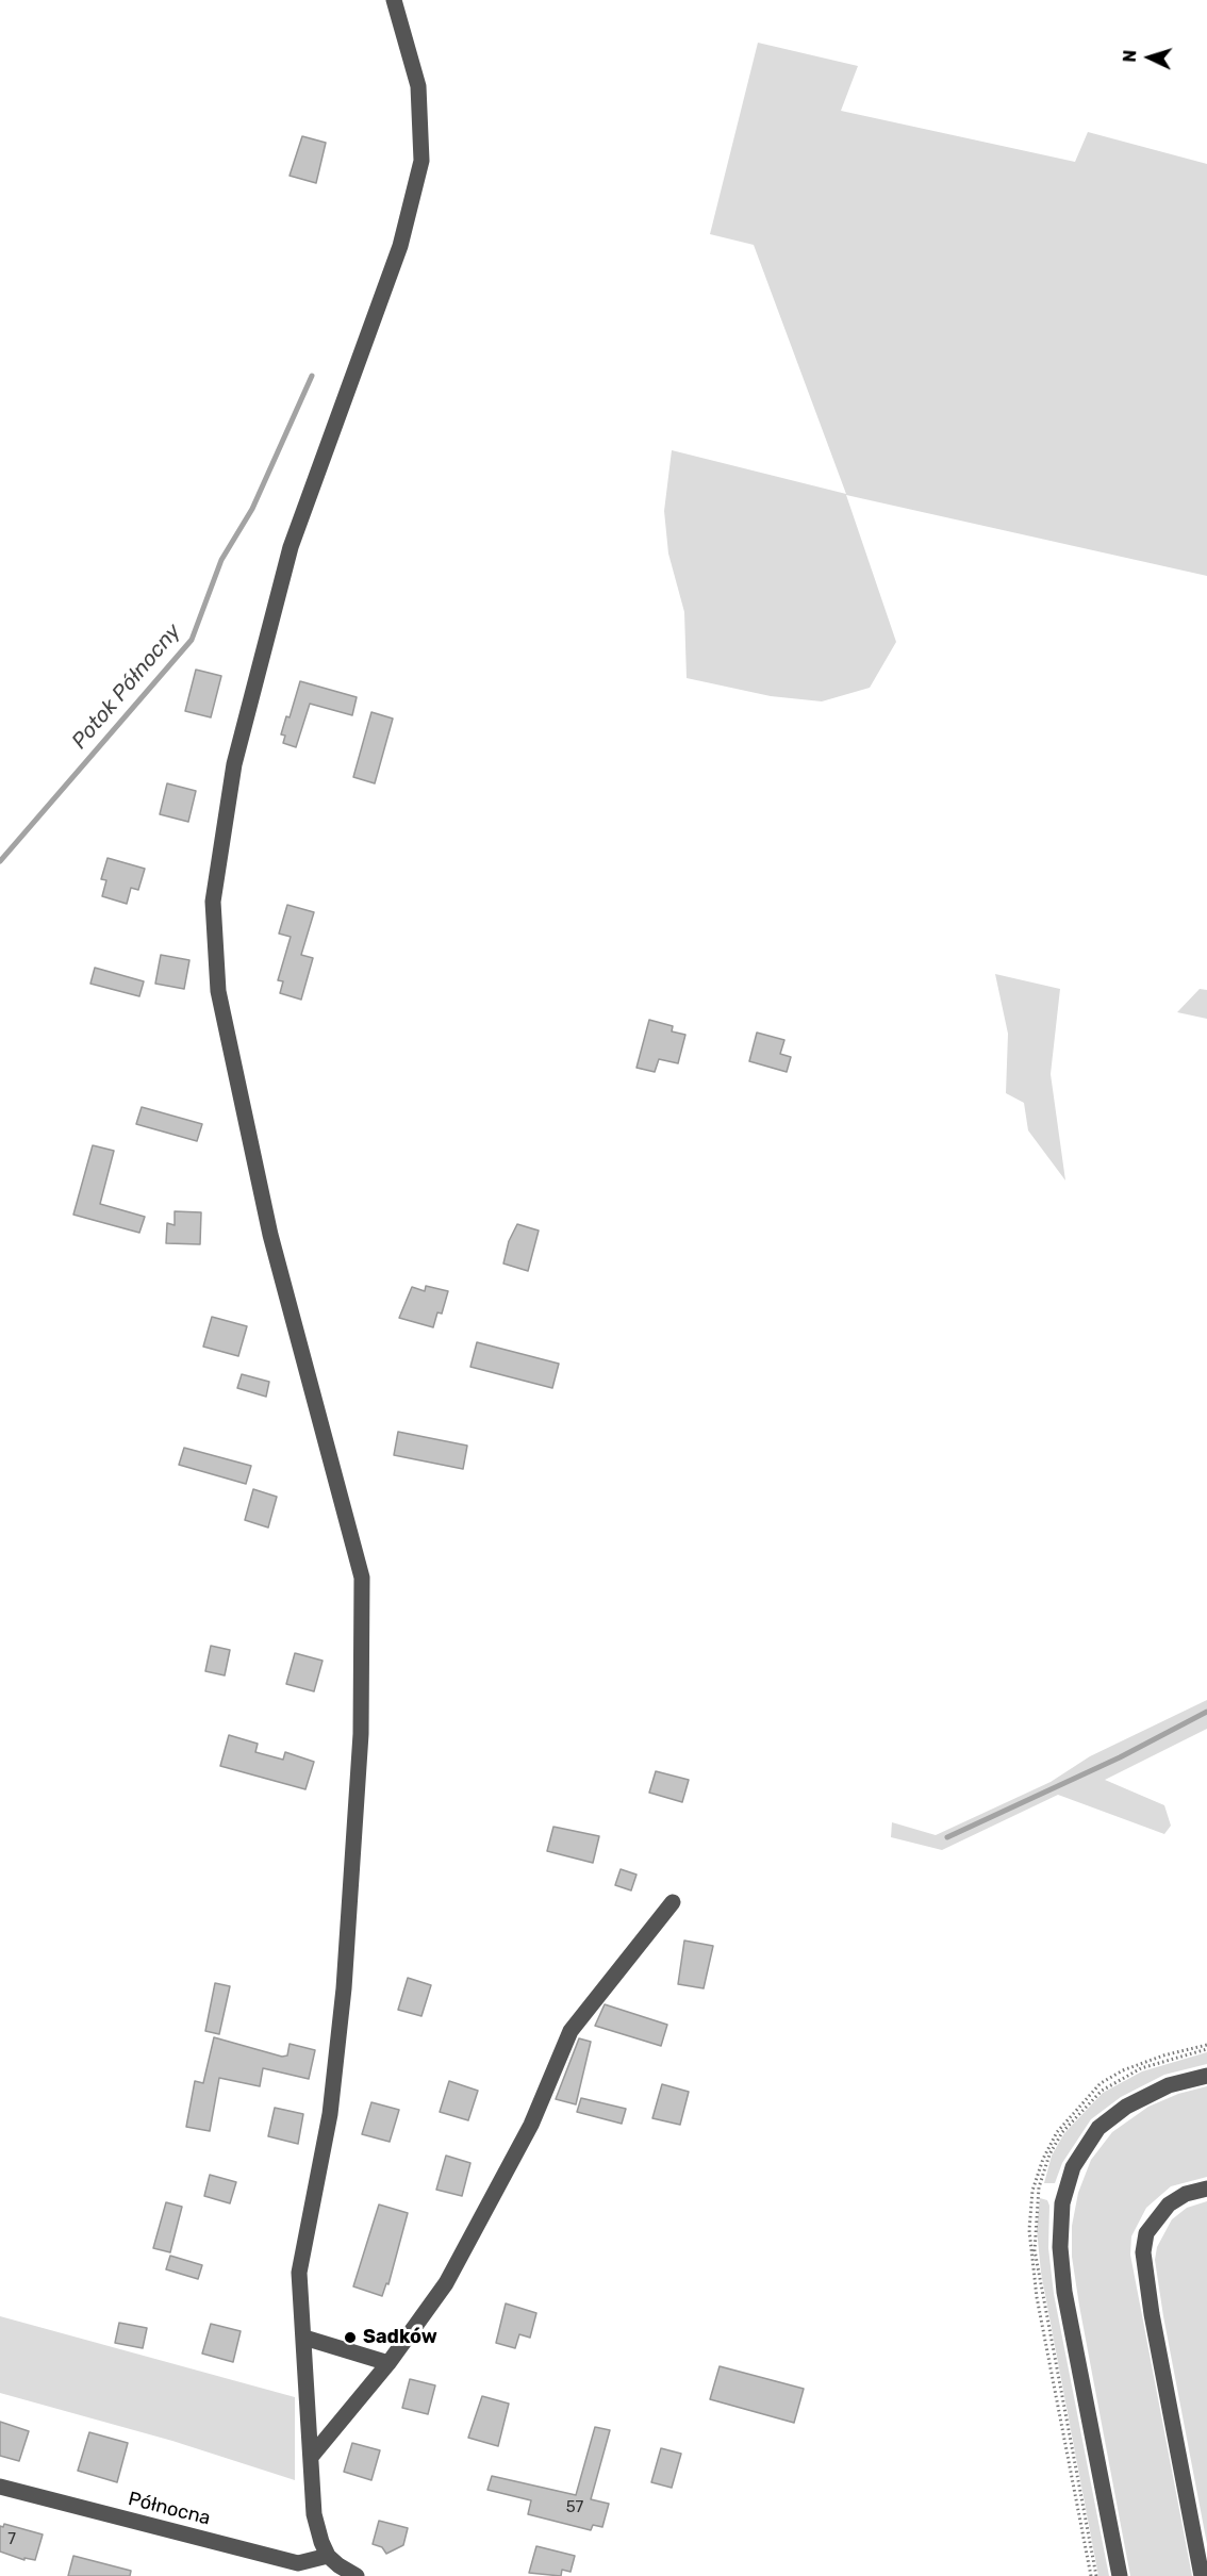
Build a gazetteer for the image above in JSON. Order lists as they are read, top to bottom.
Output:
{
  "streets": {
    "street": ["Północna"]
  },
  "water": ["Potok Północny"],
  "places": ["Sadków"],
  "house_numbers": ["57", "7"],
  "north": "left"
}
